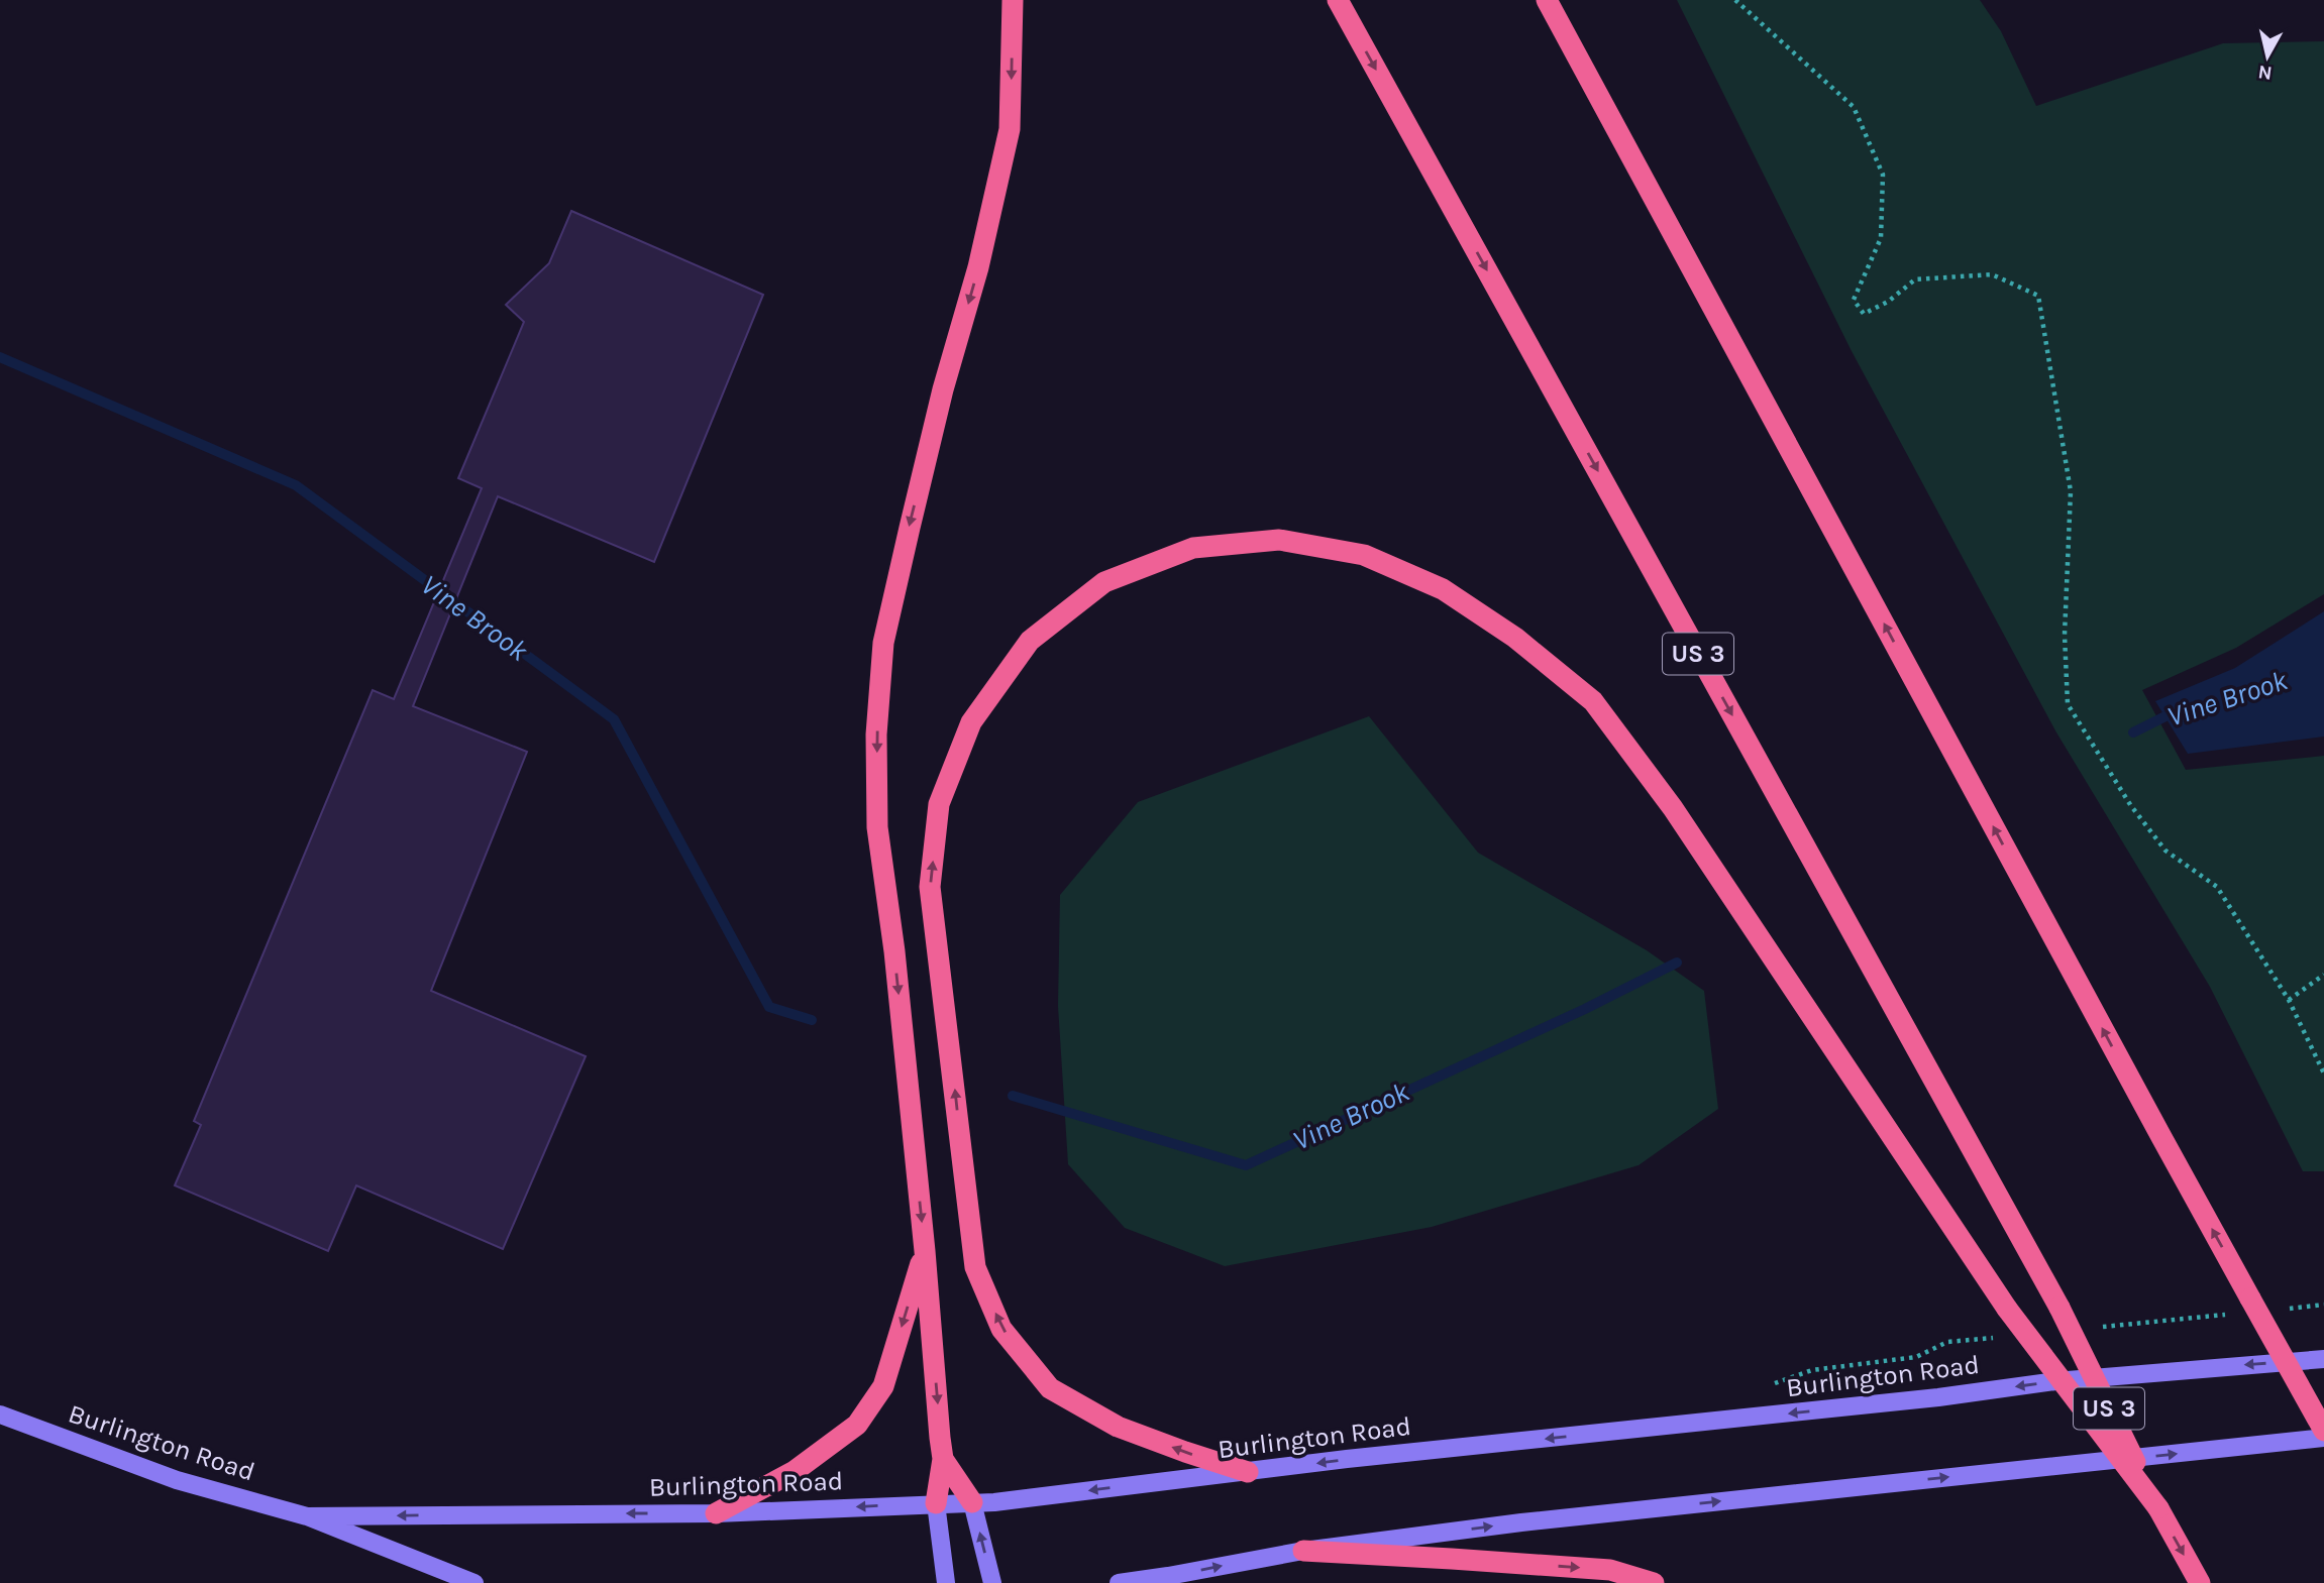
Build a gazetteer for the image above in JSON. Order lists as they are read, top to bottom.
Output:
{
  "streets": {
    "highway": ["US 3"],
    "main road": ["Burlington Road"]
  },
  "water": ["Vine Brook"],
  "north": "bottom"
}
